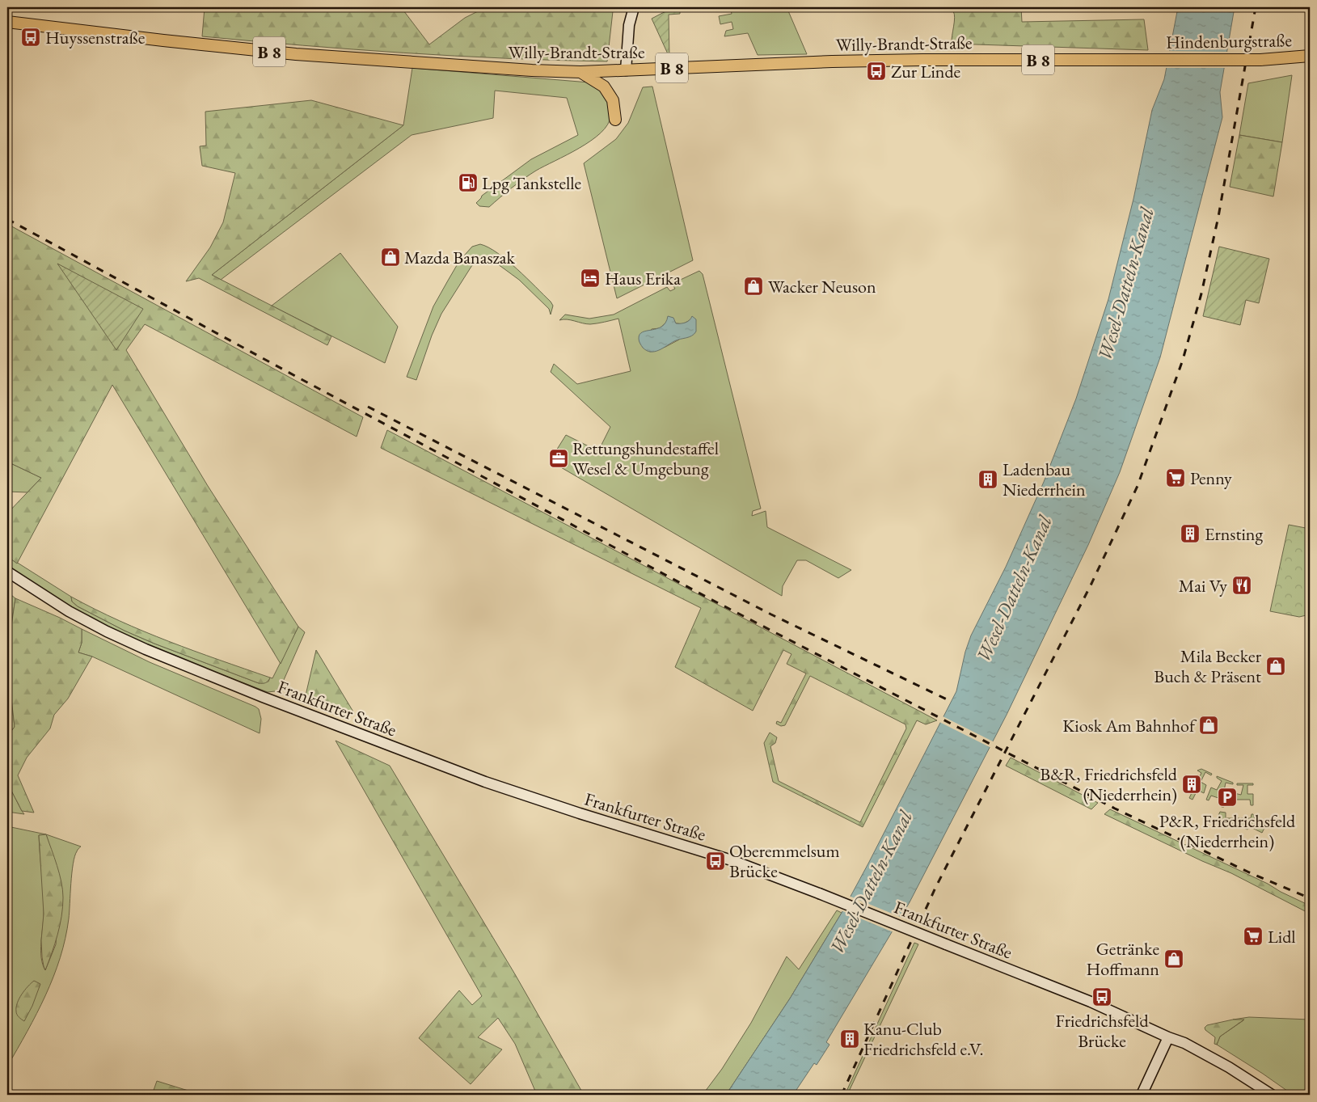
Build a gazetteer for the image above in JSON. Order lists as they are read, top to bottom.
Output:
{
  "streets": {
    "main road": [
      "Hindenburgstraße",
      "Willy-Brandt-Straße",
      "B 8",
      "Frankfurter Straße"
    ]
  },
  "crossings": [
    ["Hindenburgstraße", "Willy-Brandt-Straße"]
  ],
  "water": ["Wesel-Datteln-Kanal"],
  "places": {
    "bus stop": [
      "Huyssenstraße",
      "Zur Linde",
      "Oberemmelsum Brücke",
      "Friedrichsfeld Brücke"
    ],
    "fuel station": ["Lpg Tankstelle"],
    "shop": [
      "Mazda Banaszak",
      "Wacker Neuson",
      "Mila Becker Buch & Präsent",
      "Kiosk Am Bahnhof",
      "Getränke Hoffmann"
    ],
    "hotel": ["Haus Erika"],
    "office": ["Rettungshundestaffel Wesel & Umgebung"],
    "supermarket": ["Penny", "Lidl"],
    "building": [
      "Ladenbau Niederrhein",
      "Ernsting",
      "B&R, Friedrichsfeld (Niederrhein)",
      "Kanu-Club Friedrichsfeld e.V."
    ],
    "restaurant": ["Mai Vy"],
    "parking": ["P&R, Friedrichsfeld (Niederrhein)"]
  }
}
